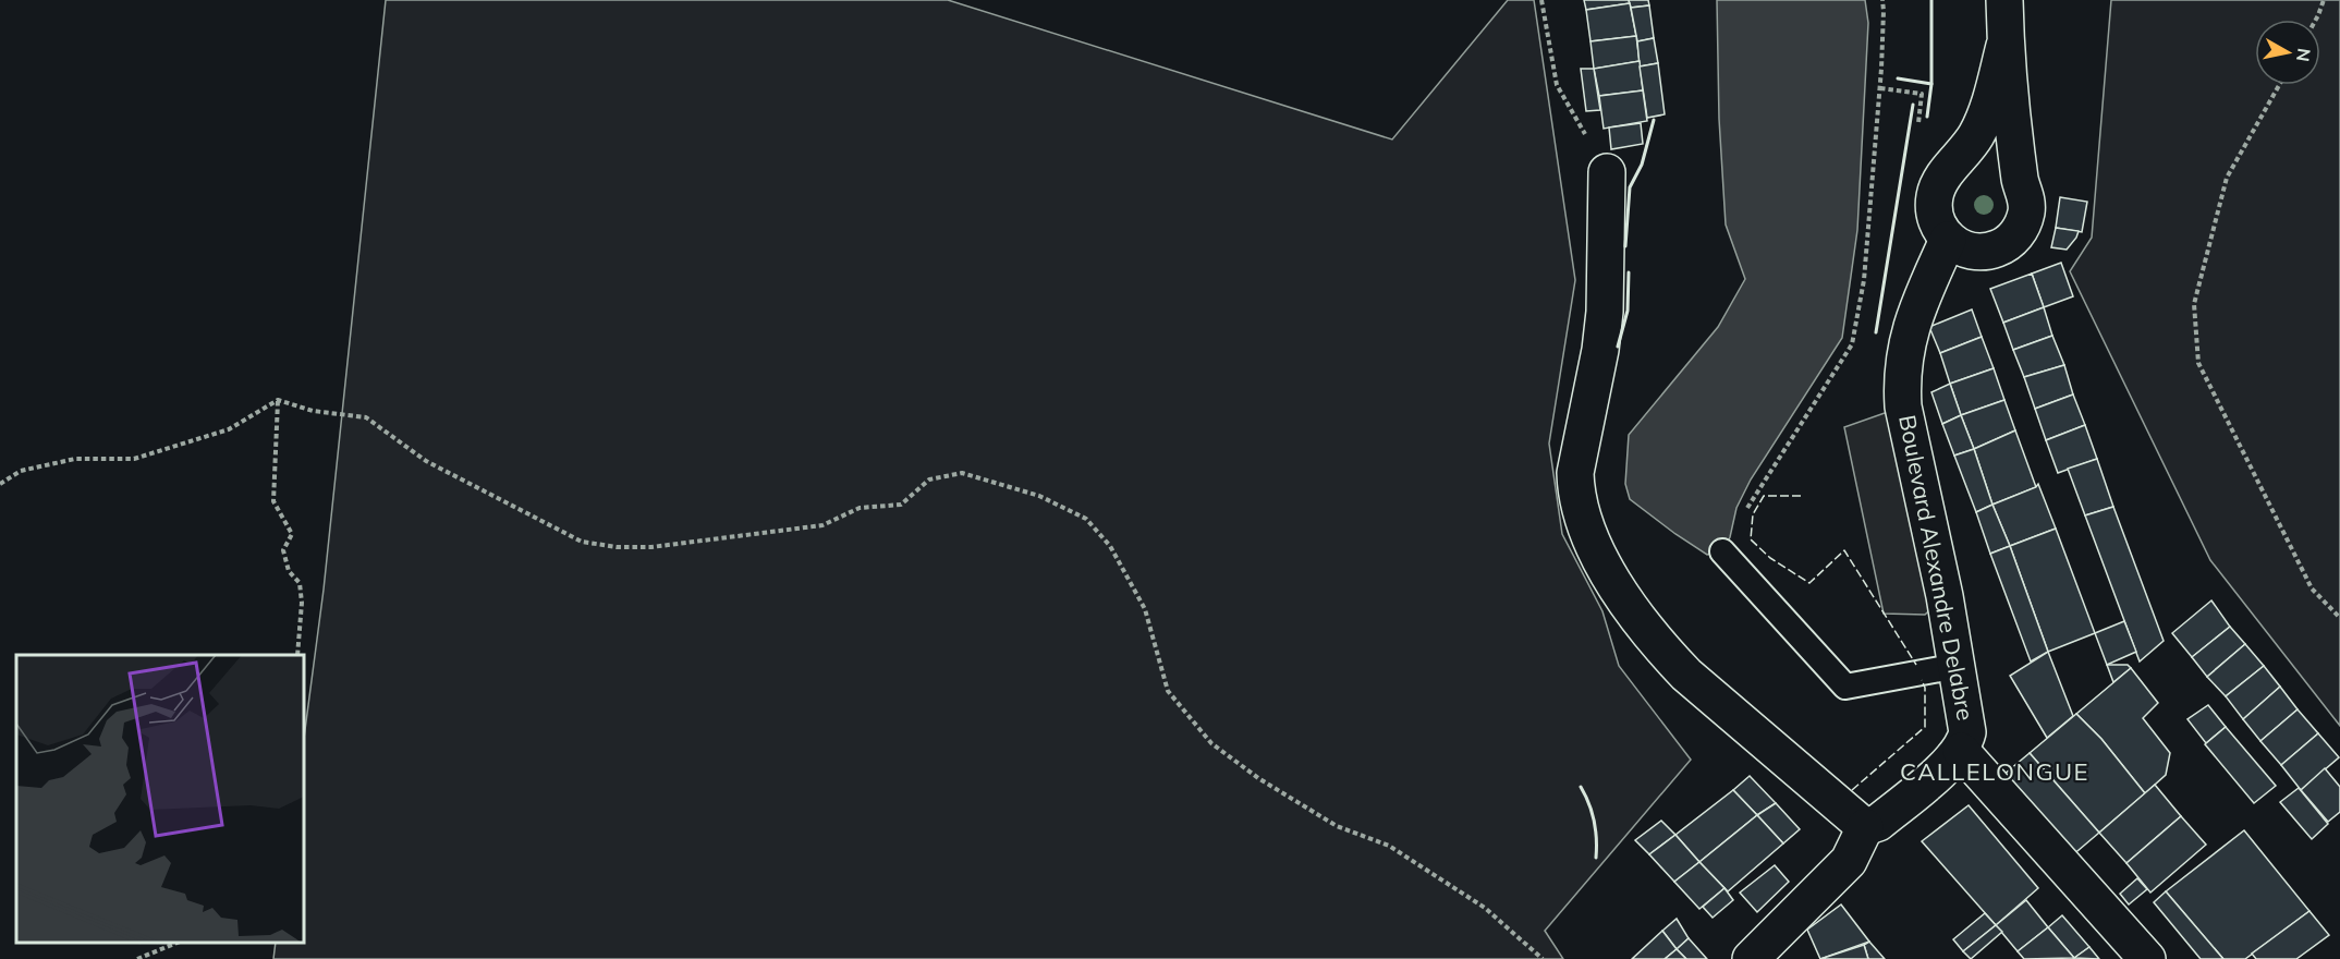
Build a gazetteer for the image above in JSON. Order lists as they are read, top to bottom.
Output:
{
  "streets": {
    "street": ["Boulevard Alexandre Delabre"]
  },
  "districts": ["CALLELONGUE"],
  "north": "right"
}
